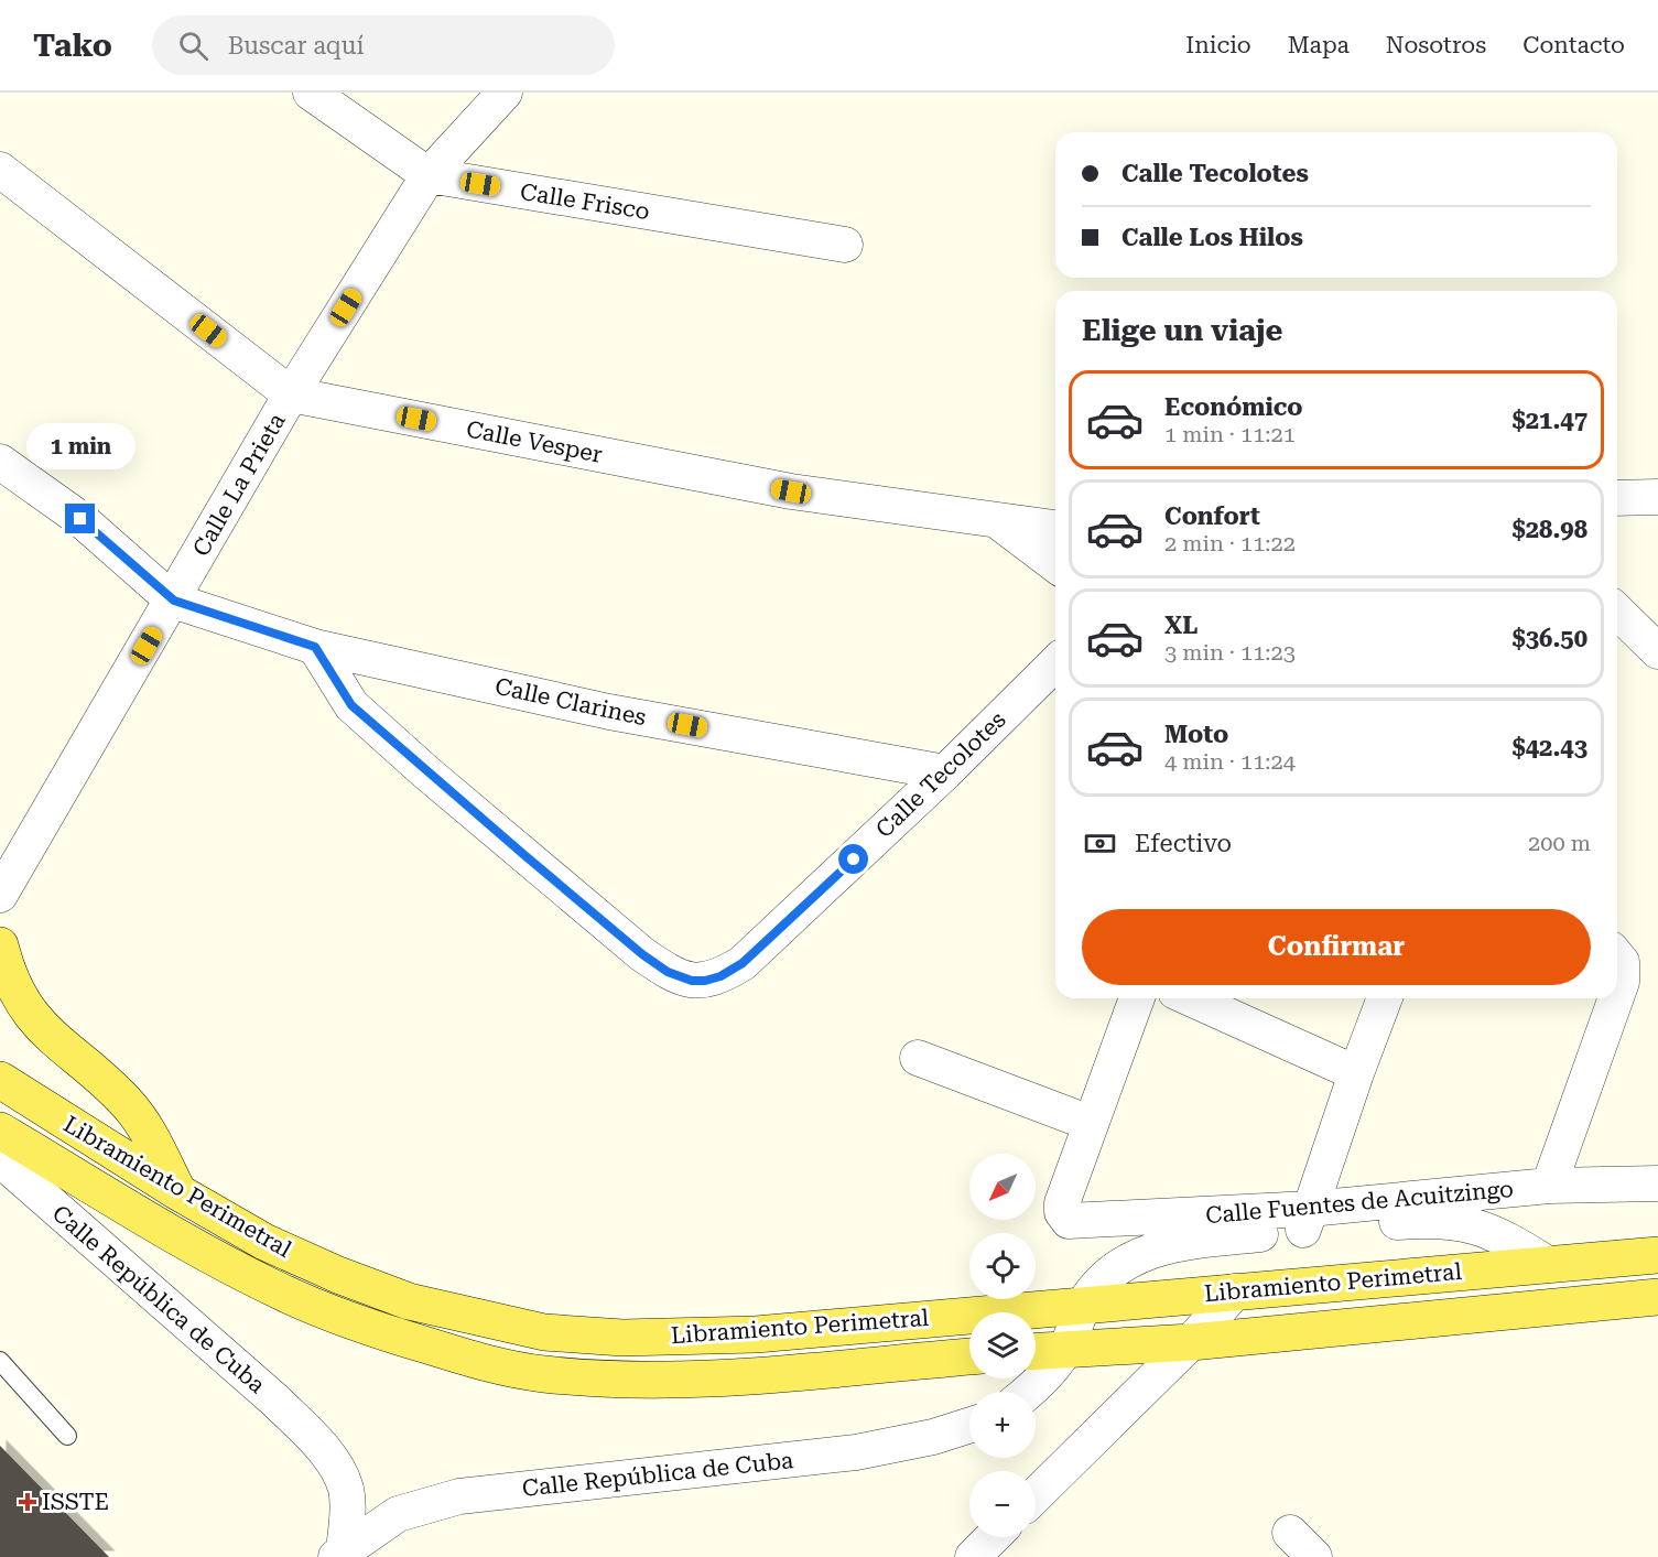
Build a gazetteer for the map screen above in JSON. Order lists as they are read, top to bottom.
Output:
{
  "streets": {
    "main road": ["Libramiento Perimetral"],
    "street": [
      "Calle Frisco",
      "Calle Vesper",
      "Calle La Prieta",
      "Calle Clarines",
      "Calle Tecolotes",
      "Calle Fuentes de Acuitzingo",
      "Calle República de Cuba"
    ]
  },
  "crossings": [
    ["Calle Frisco", "Calle La Prieta"],
    ["Calle Vesper", "Calle La Prieta"],
    ["Calle La Prieta", "Calle Clarines"],
    ["Calle Clarines", "Calle Tecolotes"]
  ],
  "places": {
    "health": ["ISSTE"]
  },
  "north": "bottom left",
  "page": {
    "header": "Tako",
    "search": "Buscar aquí",
    "nav": [
      "Inicio",
      "Mapa",
      "Nosotros",
      "Contacto"
    ],
    "banner": ["Calle Tecolotes", "Calle Los Hilos"],
    "heading": "Elige un viaje",
    "list": [
      {
        "name": "Económico",
        "note": "1 min · 11:21",
        "value": "$21.47"
      },
      {
        "name": "Confort",
        "note": "2 min · 11:22",
        "value": "$28.98"
      },
      {
        "name": "XL",
        "note": "3 min · 11:23",
        "value": "$36.50"
      },
      {
        "name": "Moto",
        "note": "4 min · 11:24",
        "value": "$42.43"
      }
    ],
    "bubble": "1 min",
    "pay": ["Efectivo", "200 m"],
    "buttons": "Confirmar",
    "map_buttons": ["+", "−"]
  }
}
